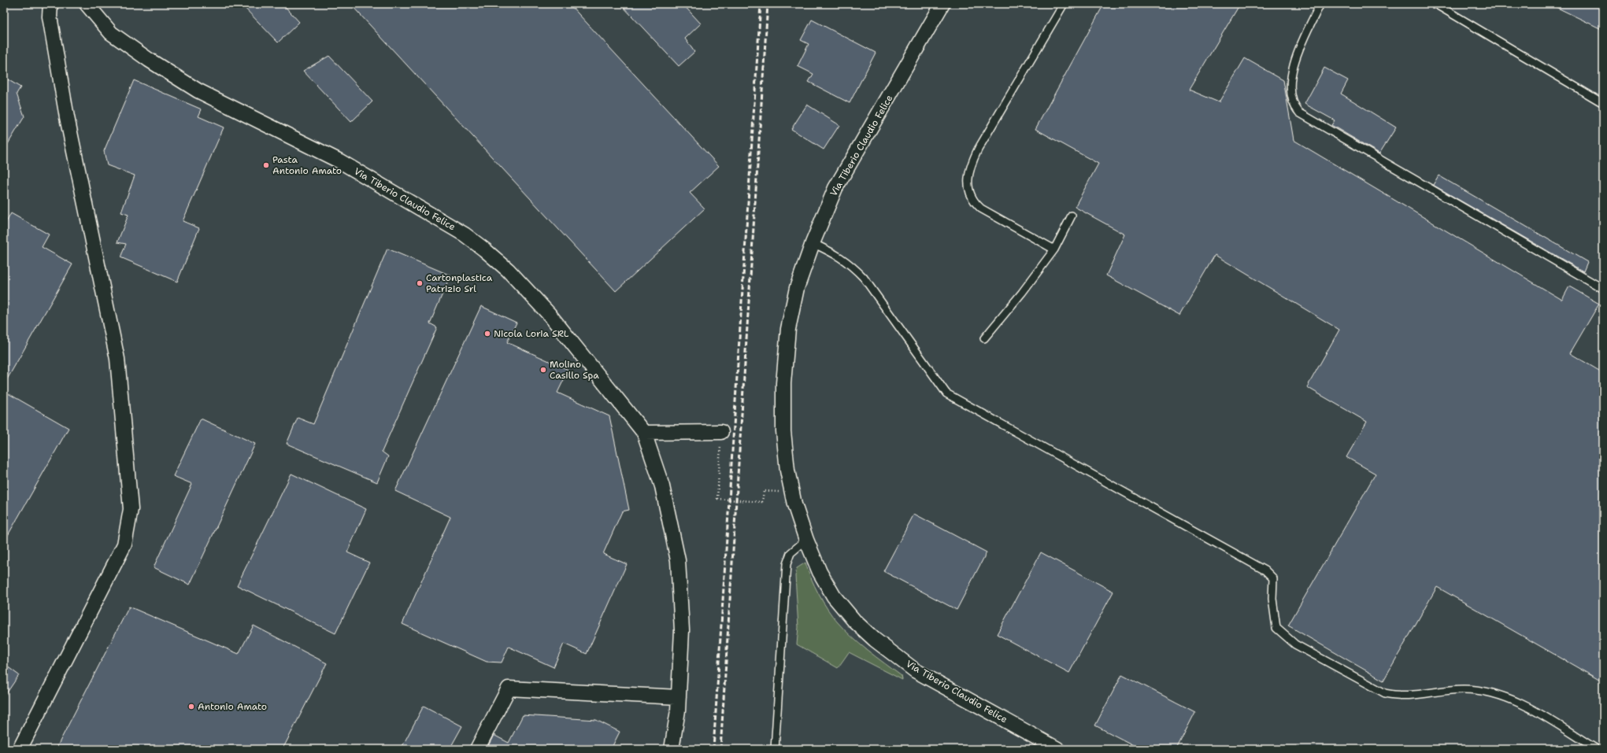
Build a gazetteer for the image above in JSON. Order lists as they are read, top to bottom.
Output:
{
  "streets": {
    "street": ["Via Tiberio Claudio Felice"]
  },
  "places": [
    "Pasta Antonio Amato",
    "Cartonplastica Patrizio Srl",
    "Nicola Loria SRL",
    "Molino Casillo Spa",
    "Antonio Amato"
  ]
}
